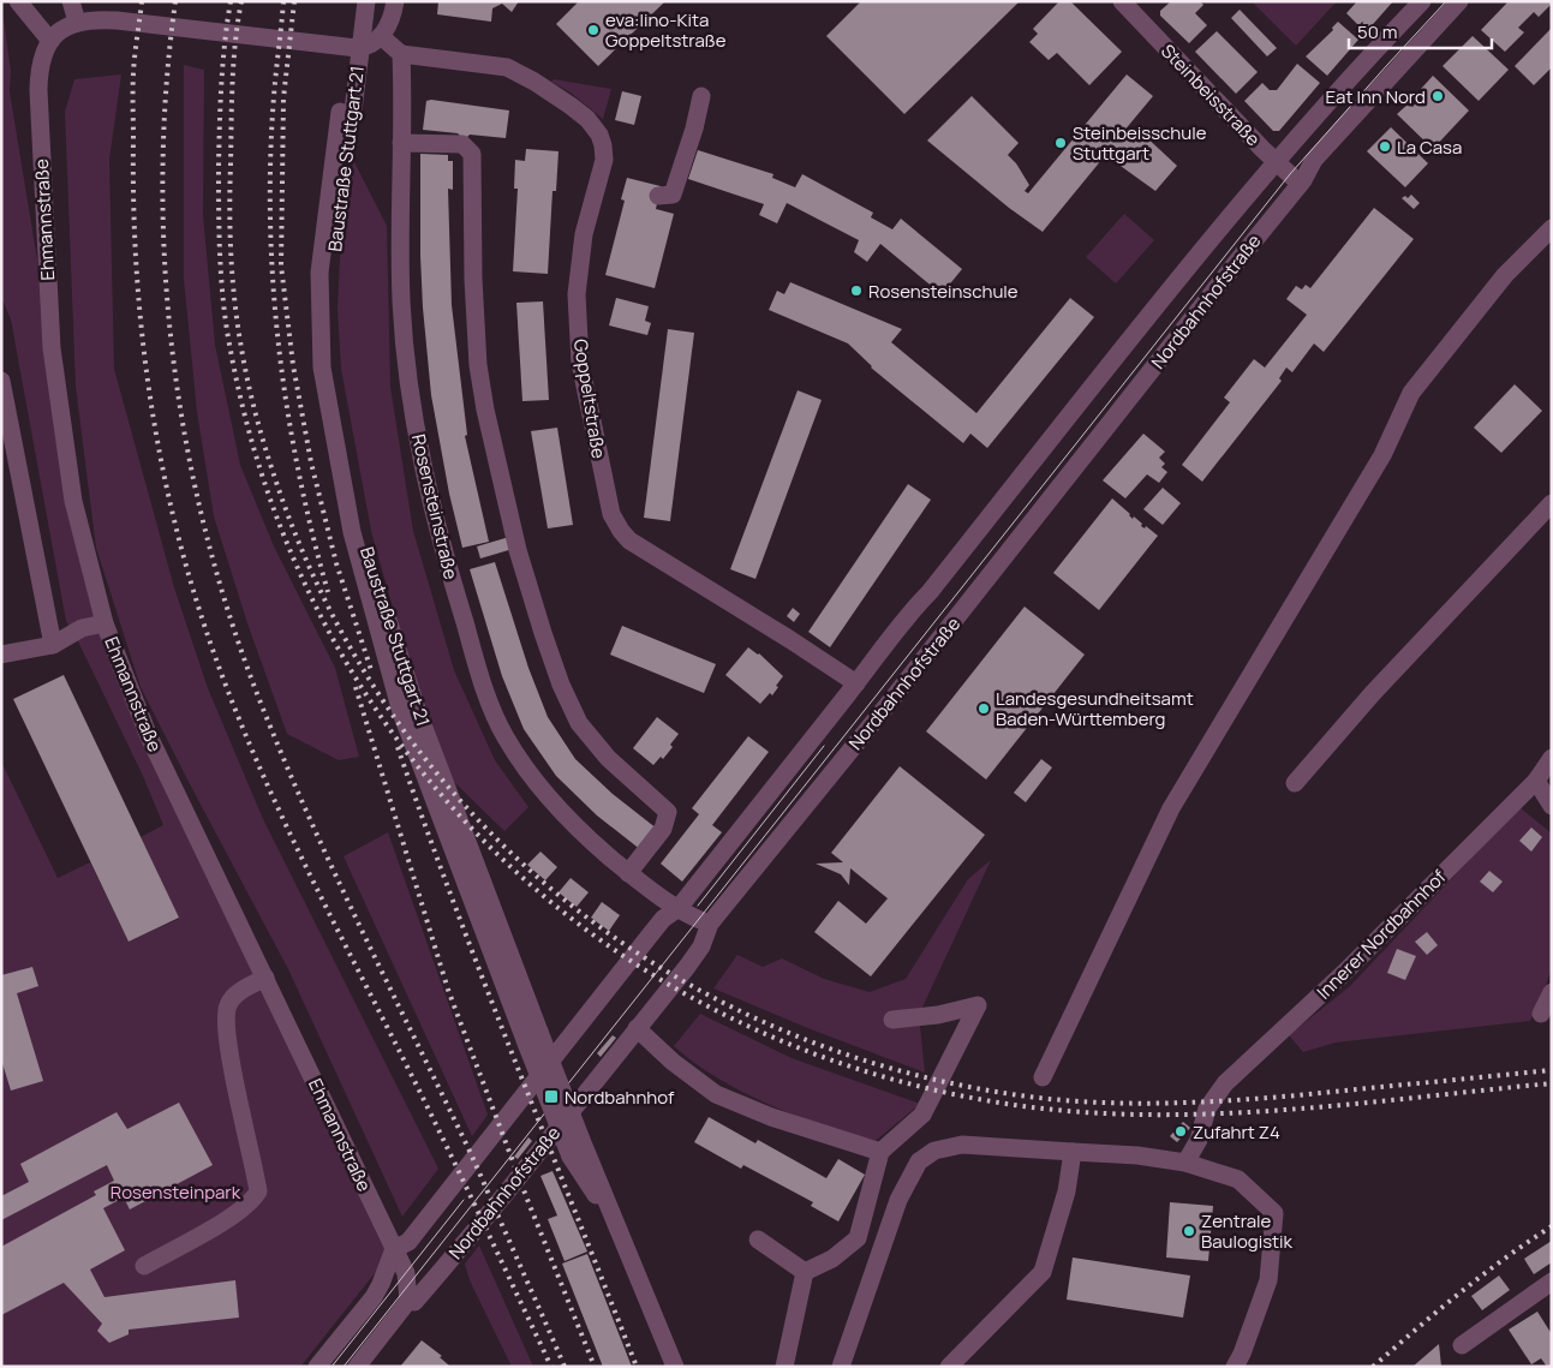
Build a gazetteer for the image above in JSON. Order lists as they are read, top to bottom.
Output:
{
  "streets": {
    "street": [
      "Steinbeisstraße",
      "Baustraße Stuttgart 21",
      "Ehmannstraße",
      "Nordbahnhofstraße",
      "Goppeltstraße",
      "Rosensteinstraße",
      "Innerer Nordbahnhof"
    ]
  },
  "crossings": [
    ["Steinbeisstraße", "Nordbahnhofstraße"],
    ["Ehmannstraße", "Nordbahnhofstraße"],
    ["Nordbahnhofstraße", "Goppeltstraße"],
    ["Nordbahnhofstraße", "Rosensteinstraße"],
    ["Goppeltstraße", "Rosensteinstraße"]
  ],
  "parks": ["Rosensteinpark"],
  "places": {
    "other": [
      "eva:lino-Kita Goppeltstraße",
      "Eat Inn Nord",
      "Steinbeisschule Stuttgart",
      "La Casa",
      "Rosensteinschule",
      "Landesgesundheitsamt Baden-Württemberg",
      "Zufahrt Z4",
      "Zentrale Baulogistik"
    ],
    "transit": ["Nordbahnhof"]
  },
  "scale_bar": "50 m"
}
